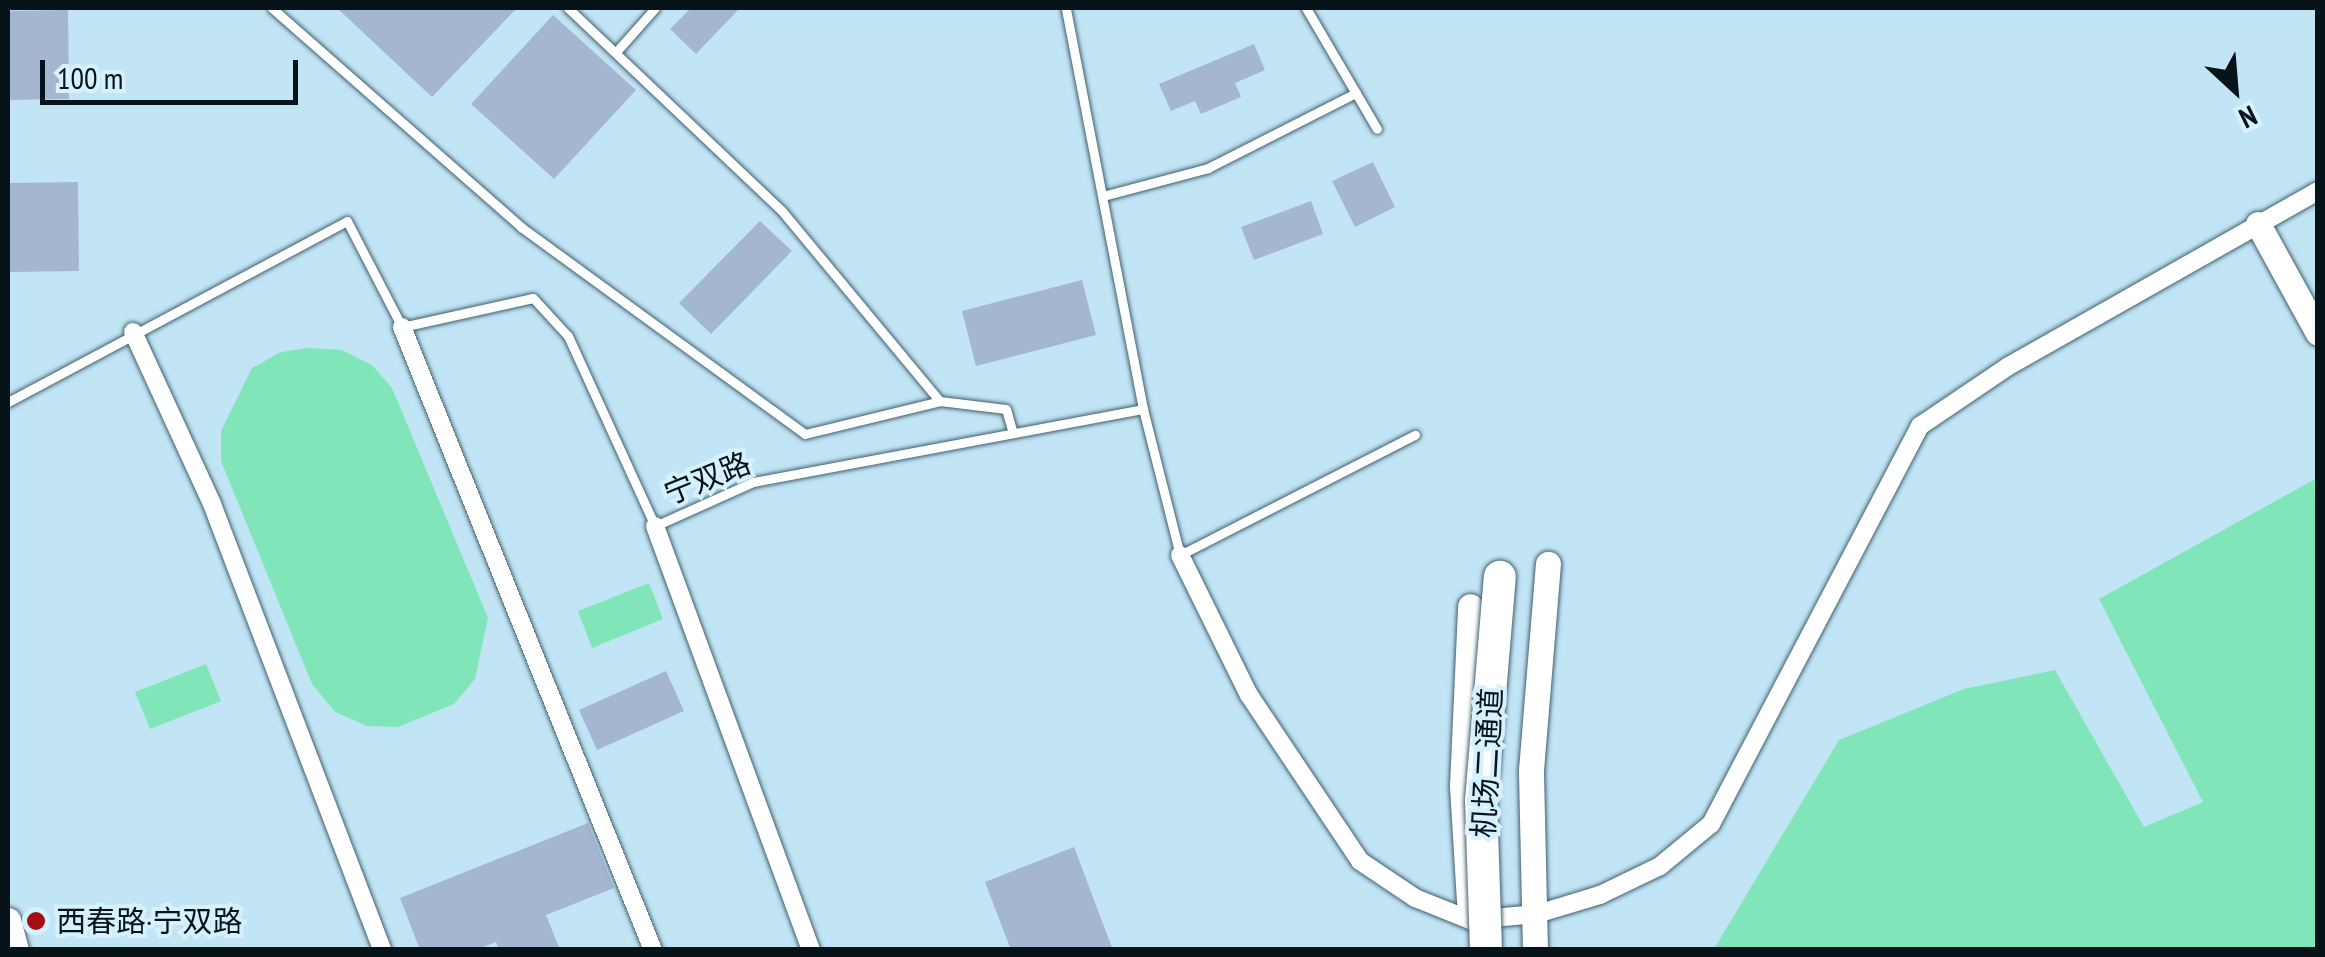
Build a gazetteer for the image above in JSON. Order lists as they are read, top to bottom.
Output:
{
  "streets": {
    "highway": ["机场二通道"],
    "lane": ["宁双路"]
  },
  "places": ["西春路·宁双路"],
  "scale_bar": "100 m",
  "north": "bottom right"
}
